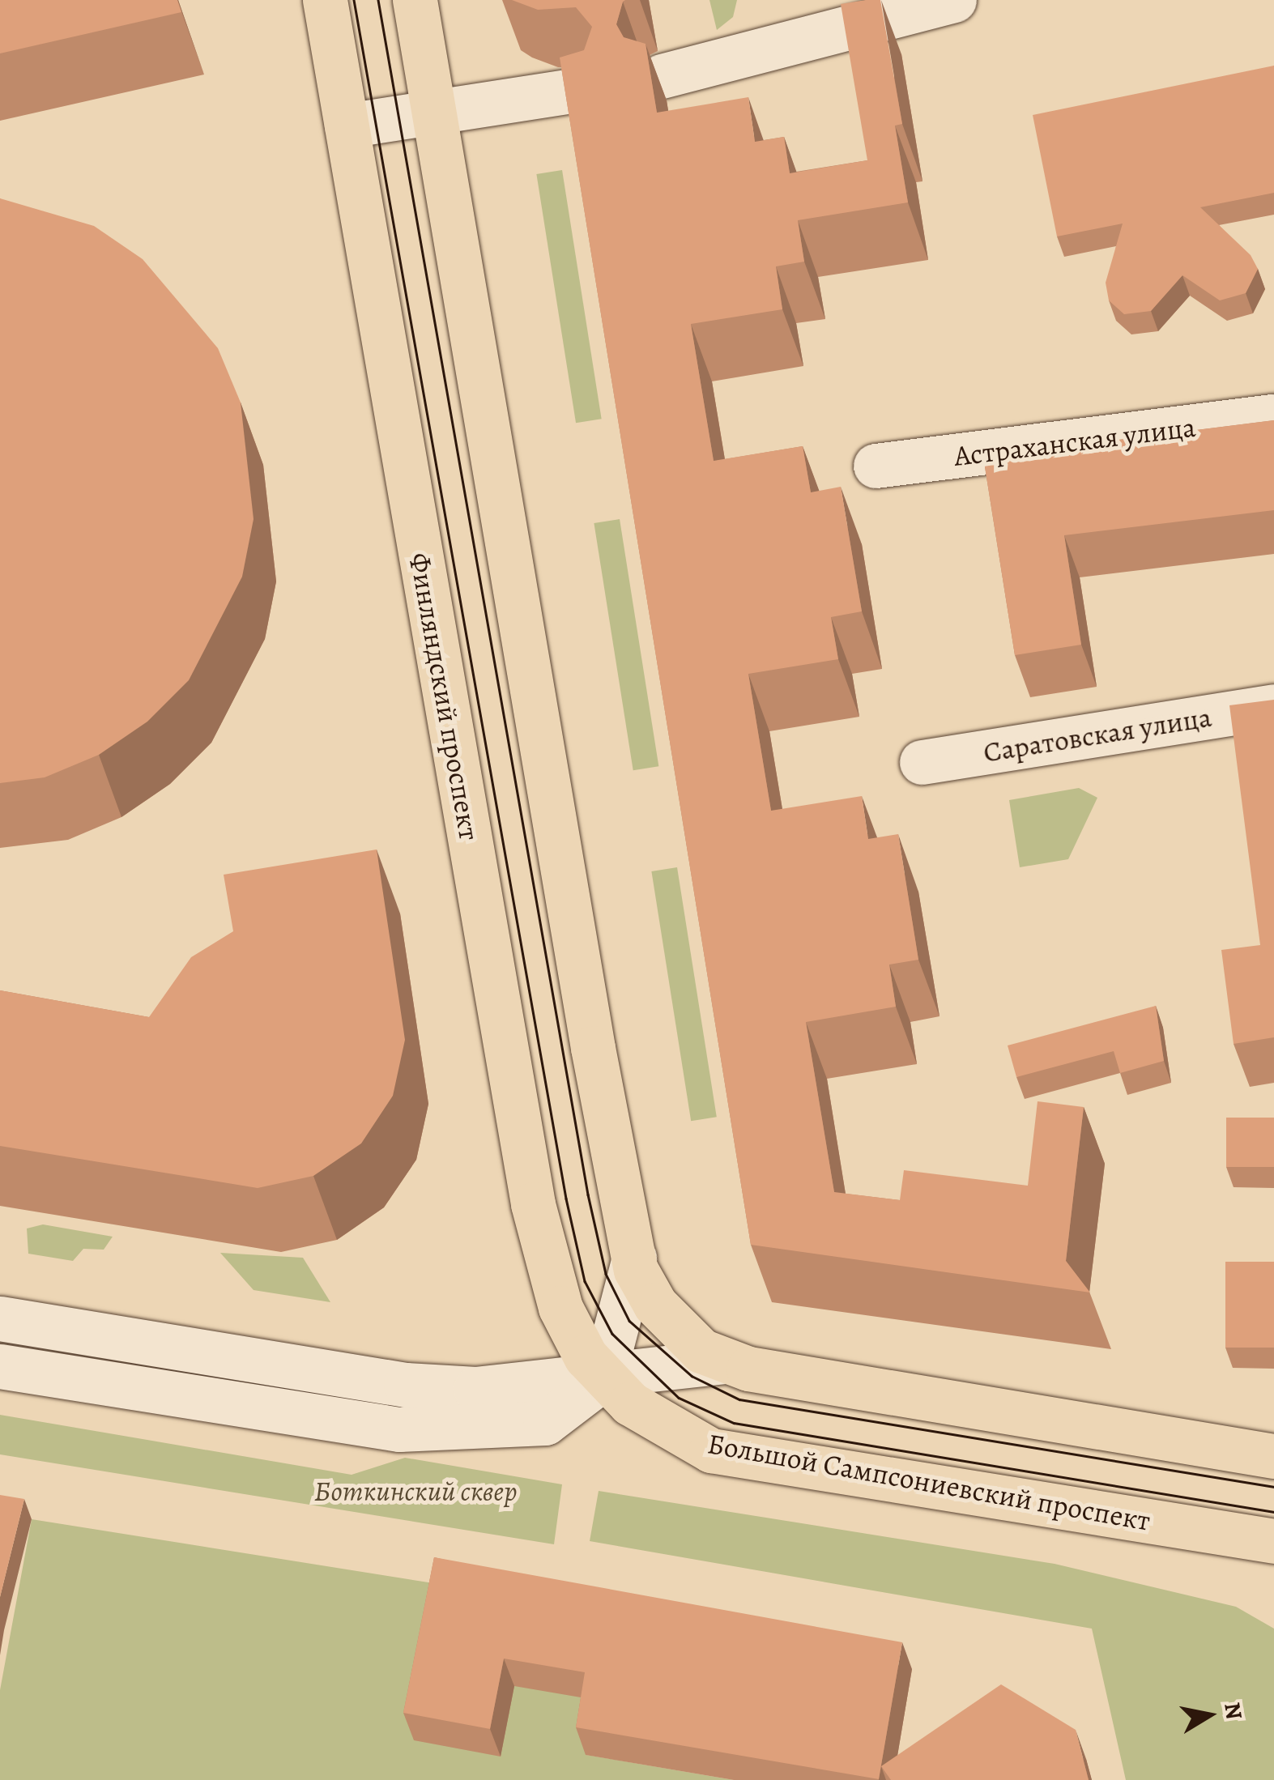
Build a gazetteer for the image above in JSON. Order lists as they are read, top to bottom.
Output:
{
  "streets": {
    "main road": ["Финляндский проспект", "Большой Сампсониевский проспект"],
    "street": ["Астраханская улица", "Саратовская улица"]
  },
  "crossings": [
    ["Финляндский проспект", "Большой Сампсониевский проспект"]
  ],
  "parks": ["Боткинский сквер"],
  "north": "right"
}
